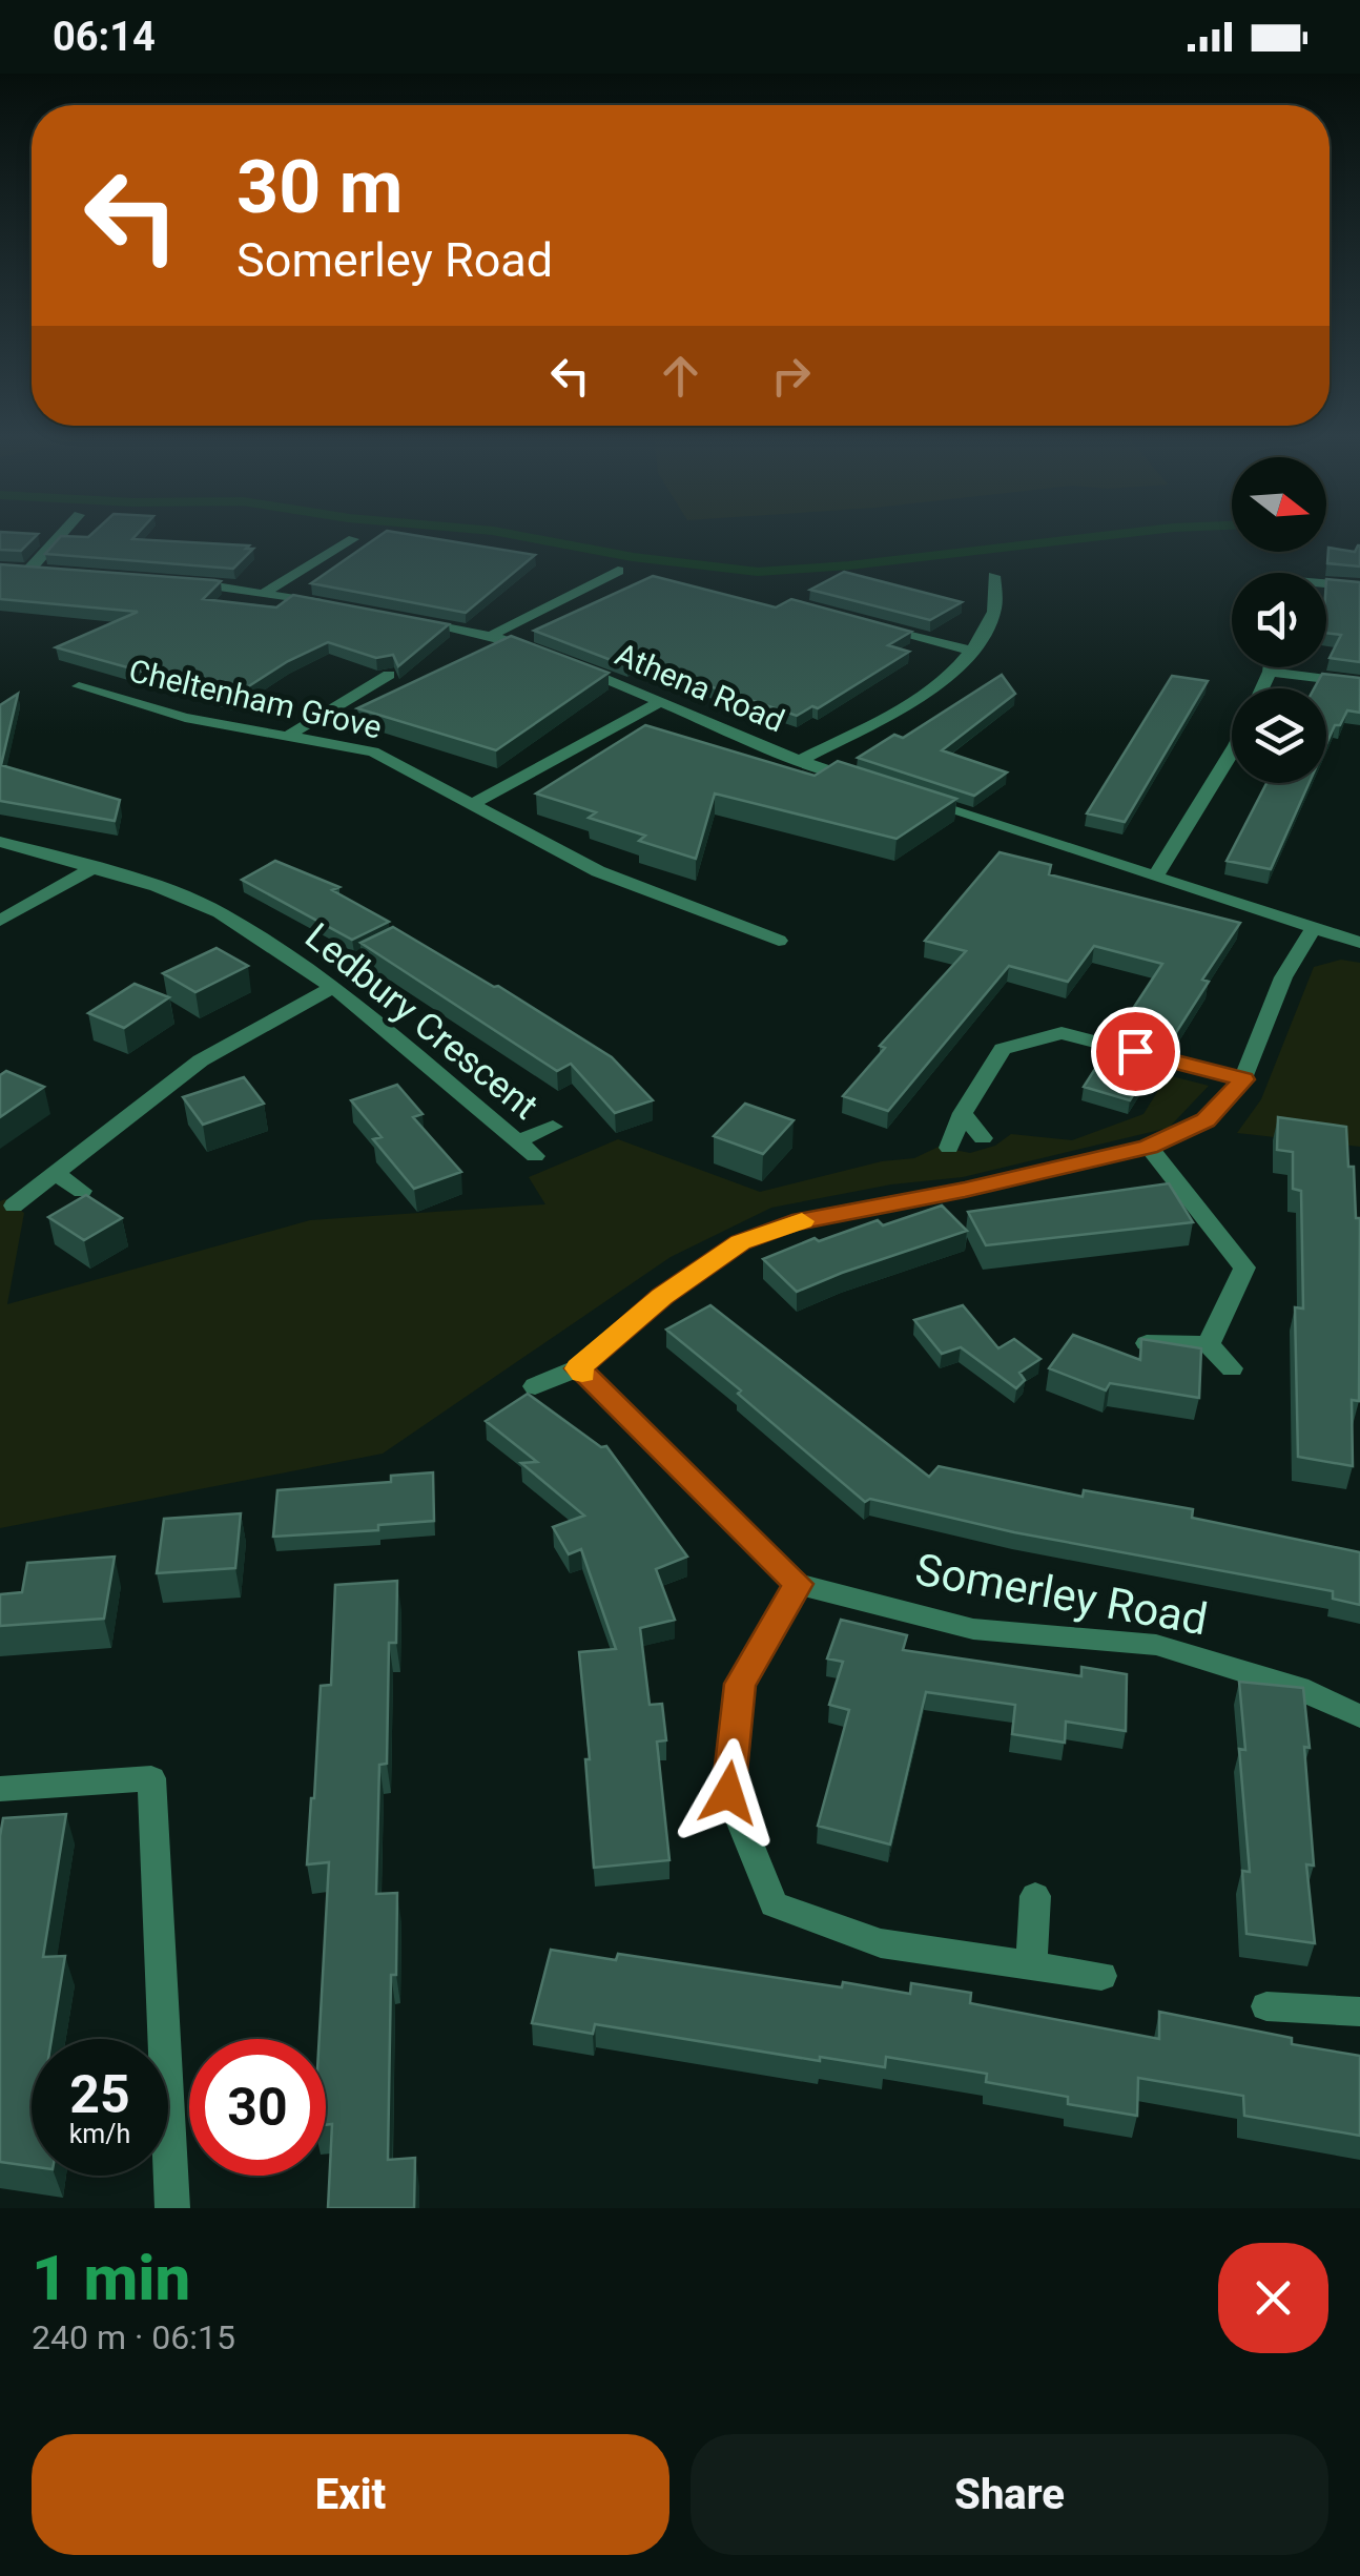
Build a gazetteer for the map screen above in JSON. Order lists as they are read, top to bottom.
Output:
{
  "streets": {
    "street": [
      "Athena Road",
      "Cheltenham Grove",
      "Ledbury Crescent",
      "Somerley Road"
    ]
  },
  "north": "right",
  "page": {
    "status": "06:14",
    "turn": ["30 m", "Somerley Road"],
    "speed": "25 km/h",
    "limit": "30",
    "heading": ["1 min", "240 m · 06:15"],
    "buttons": ["Exit", "Share"]
  }
}
